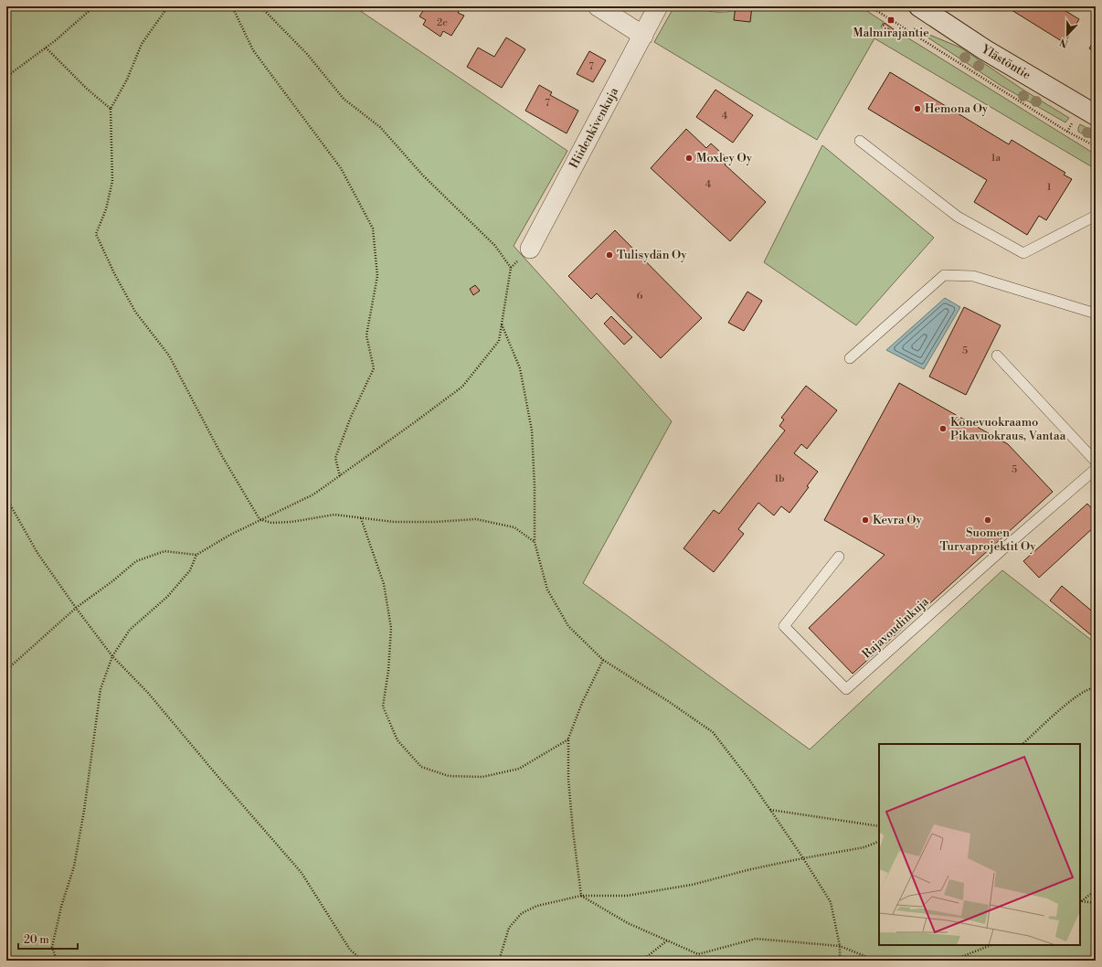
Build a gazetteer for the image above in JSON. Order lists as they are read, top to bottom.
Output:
{
  "streets": {
    "main road": ["Ylästöntie"],
    "street": ["Hiidenkivenkuja"],
    "lane": ["Rajavoudinkuja"]
  },
  "places": {
    "transit": ["Malmirajantie"],
    "other": [
      "Hemona Oy",
      "Moxley Oy",
      "Tulisydän Oy",
      "Konevuokraamo Pikavuokraus, Vantaa",
      "Kevra Oy",
      "Suomen Turvaprojektit Oy"
    ]
  },
  "house_numbers": [
    "2c",
    "7",
    "7",
    "4",
    "1a",
    "4",
    "1",
    "6",
    "5",
    "5",
    "1b"
  ],
  "scale_bar": "20 m",
  "north": "bottom"
}
